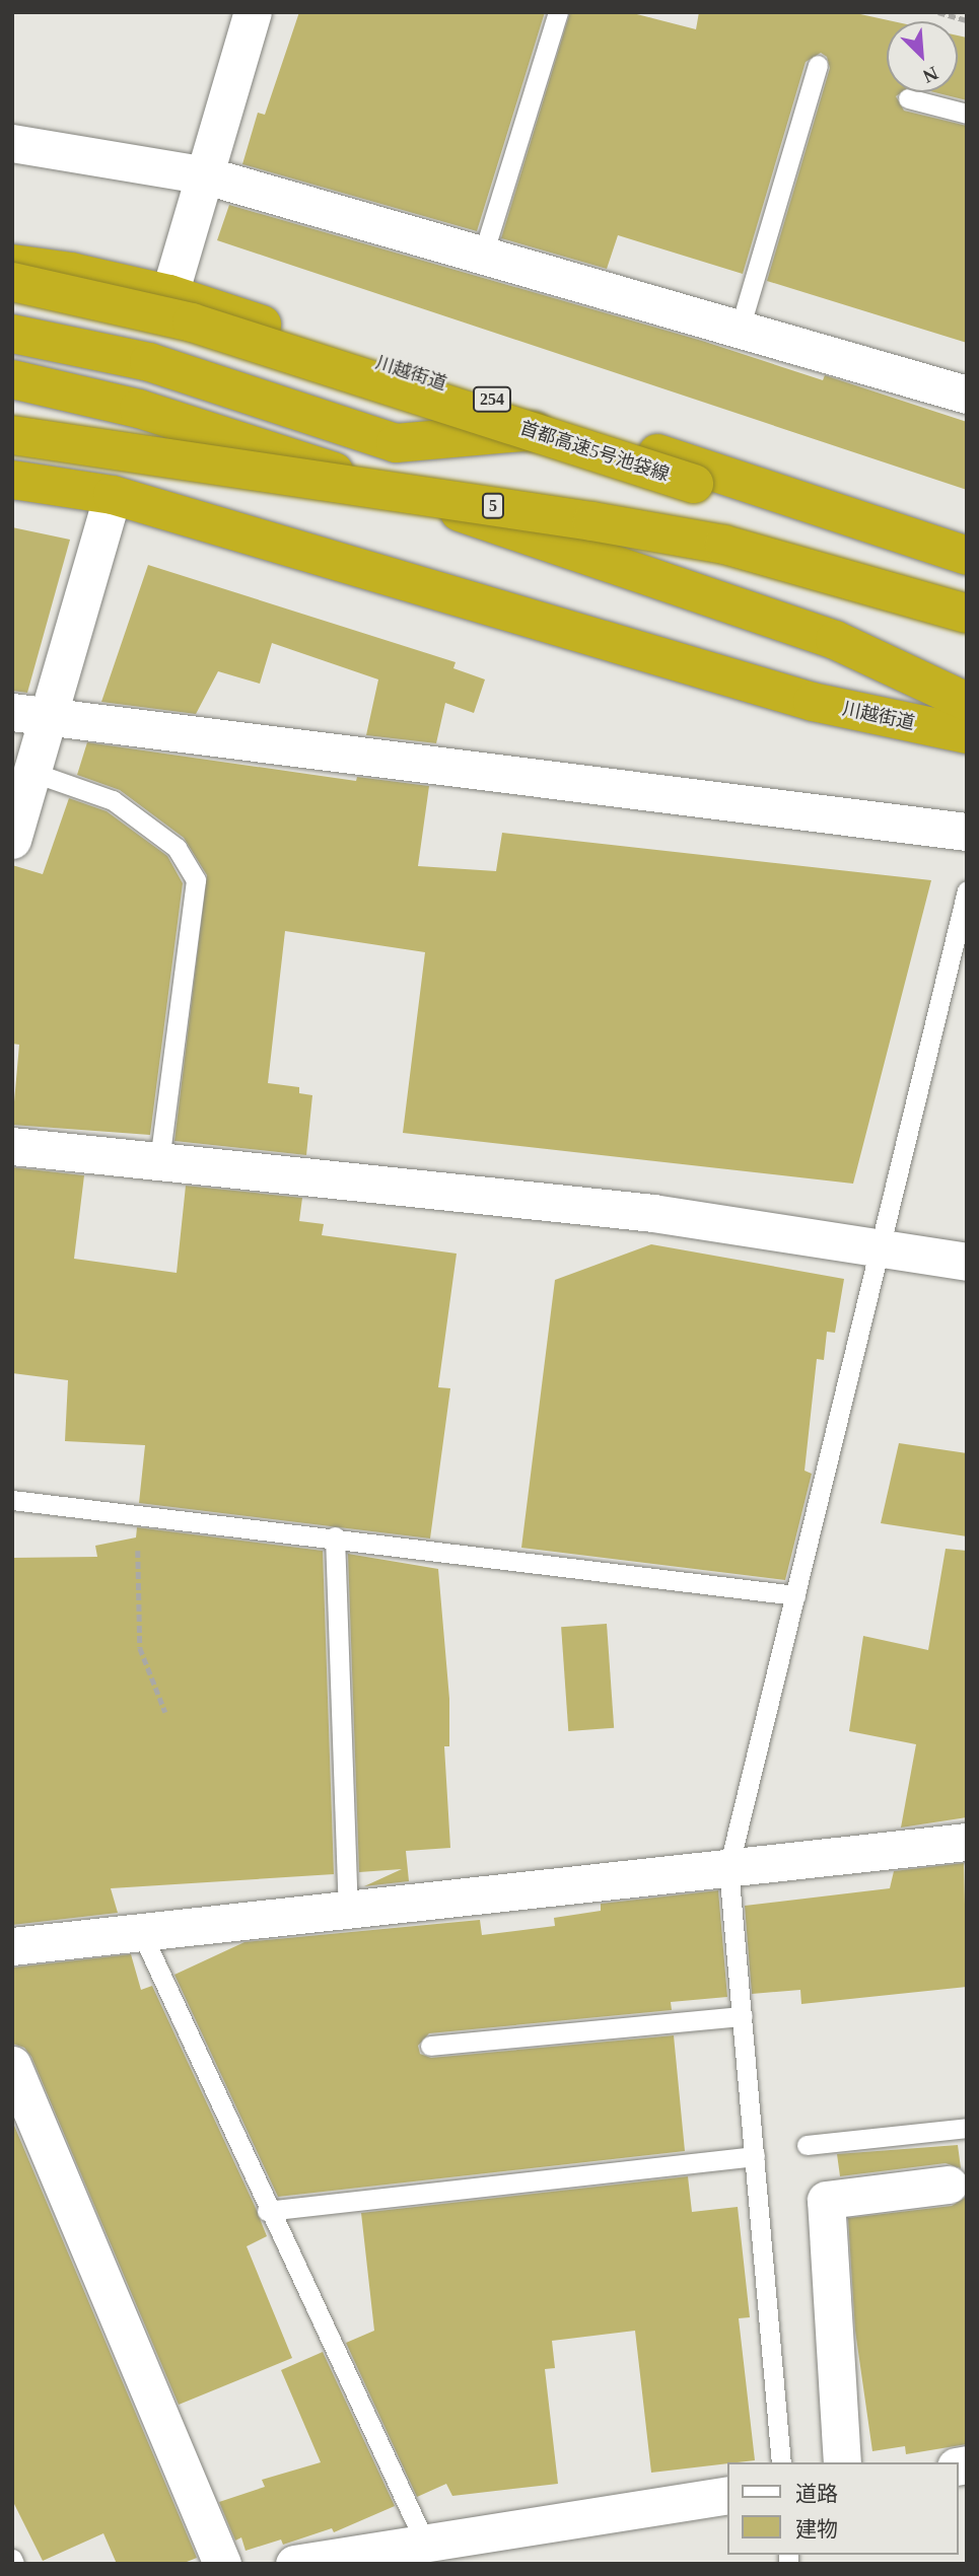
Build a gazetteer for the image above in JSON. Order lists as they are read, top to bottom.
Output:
{
  "streets": {
    "highway": [
      "川越街道",
      "254",
      "首都高速5号池袋線",
      "5"
    ]
  },
  "legend": ["道路", "建物"],
  "north": "bottom right"
}
